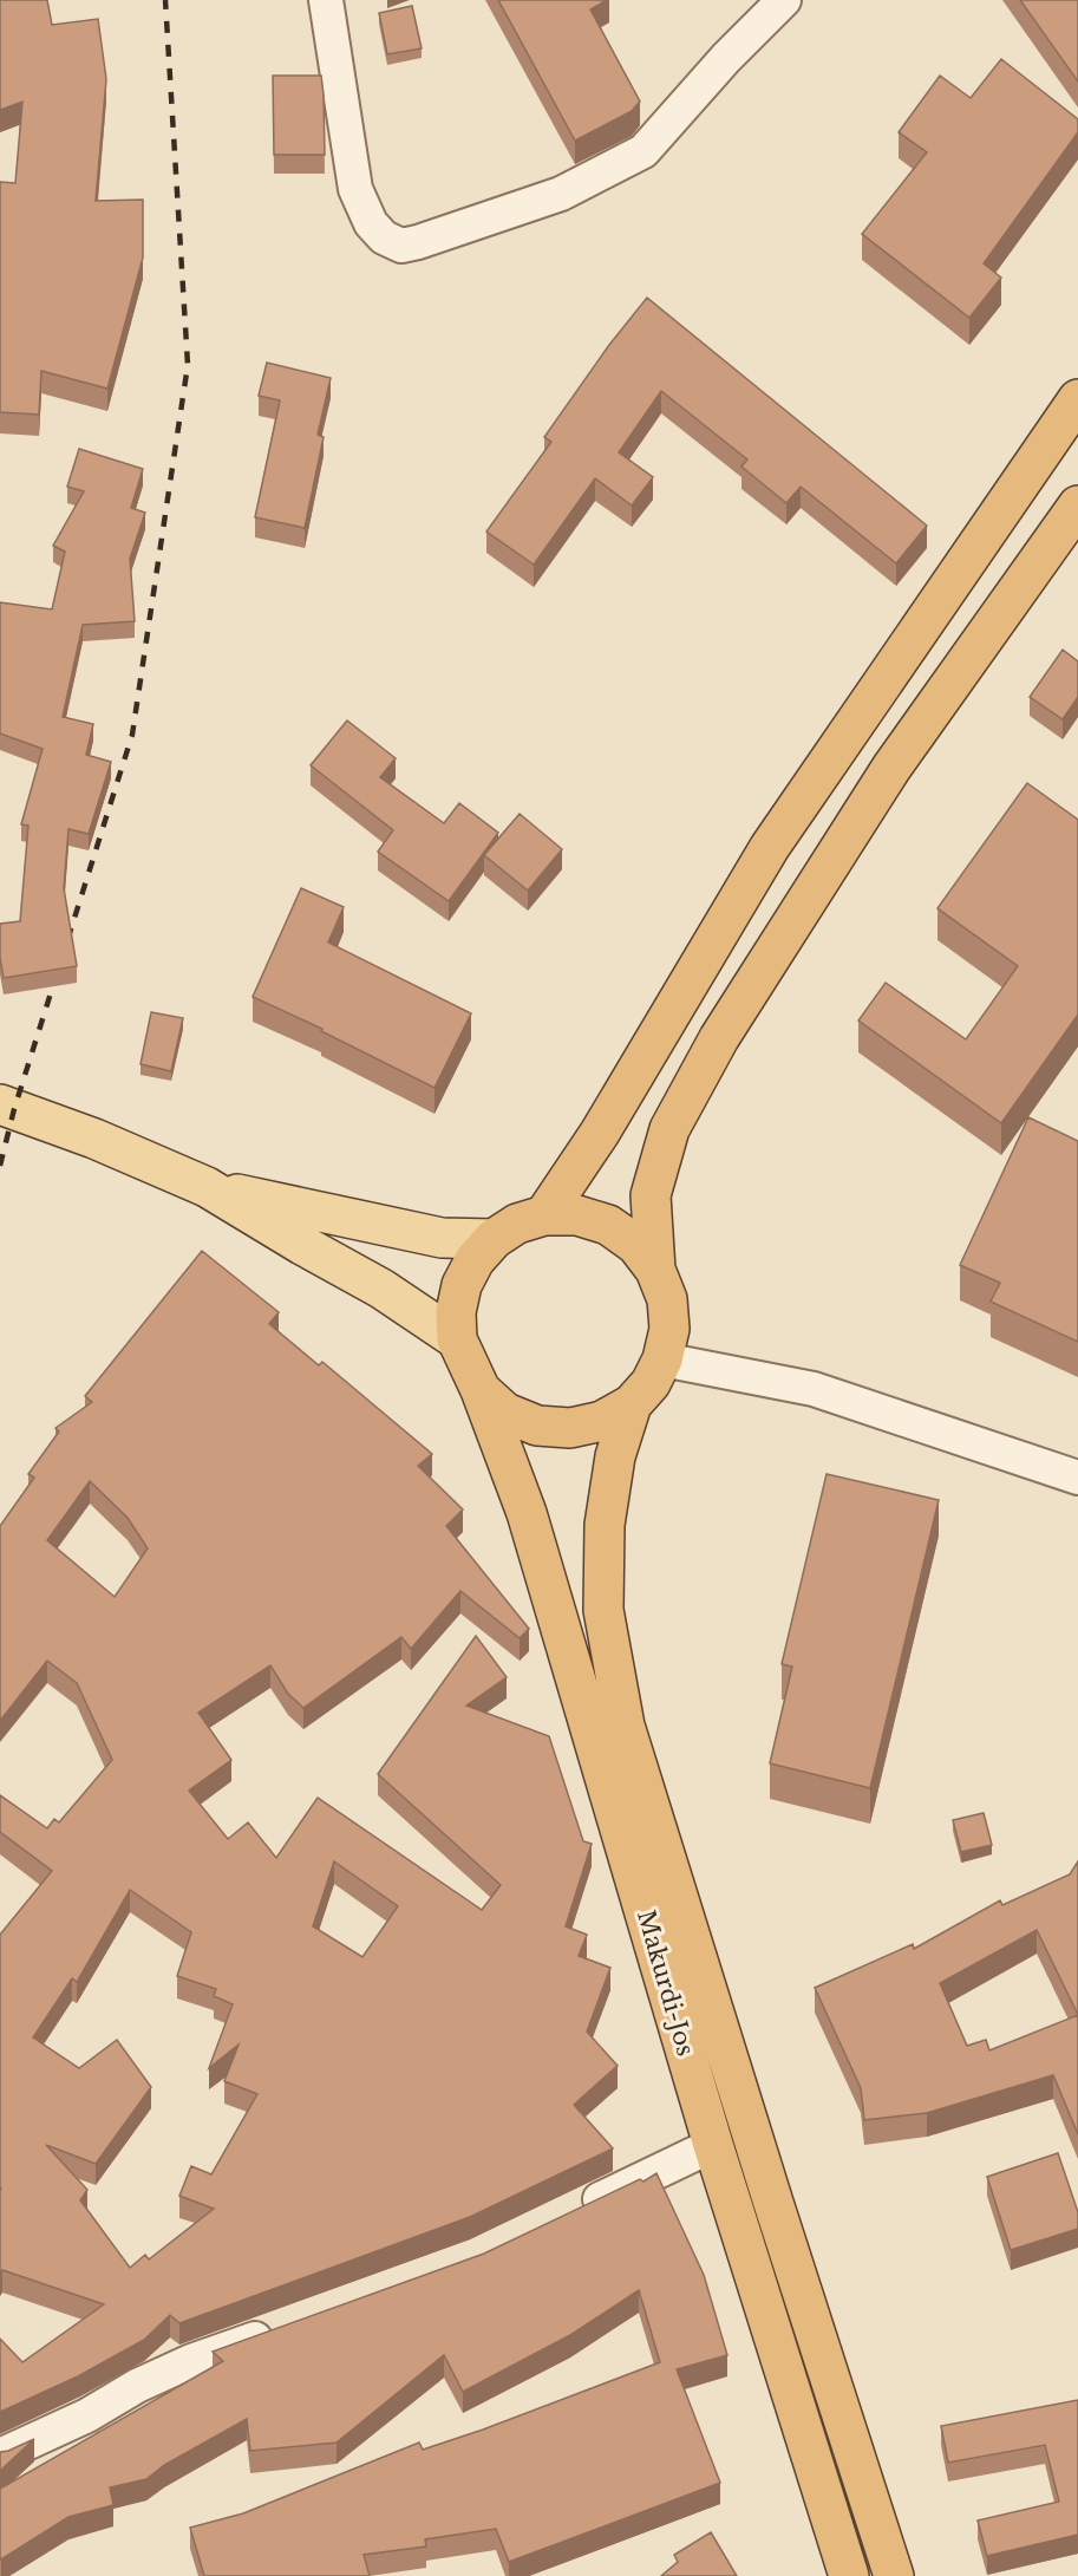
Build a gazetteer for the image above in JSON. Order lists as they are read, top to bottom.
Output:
{
  "streets": {
    "highway": ["Makurdi-Jos"]
  }
}
